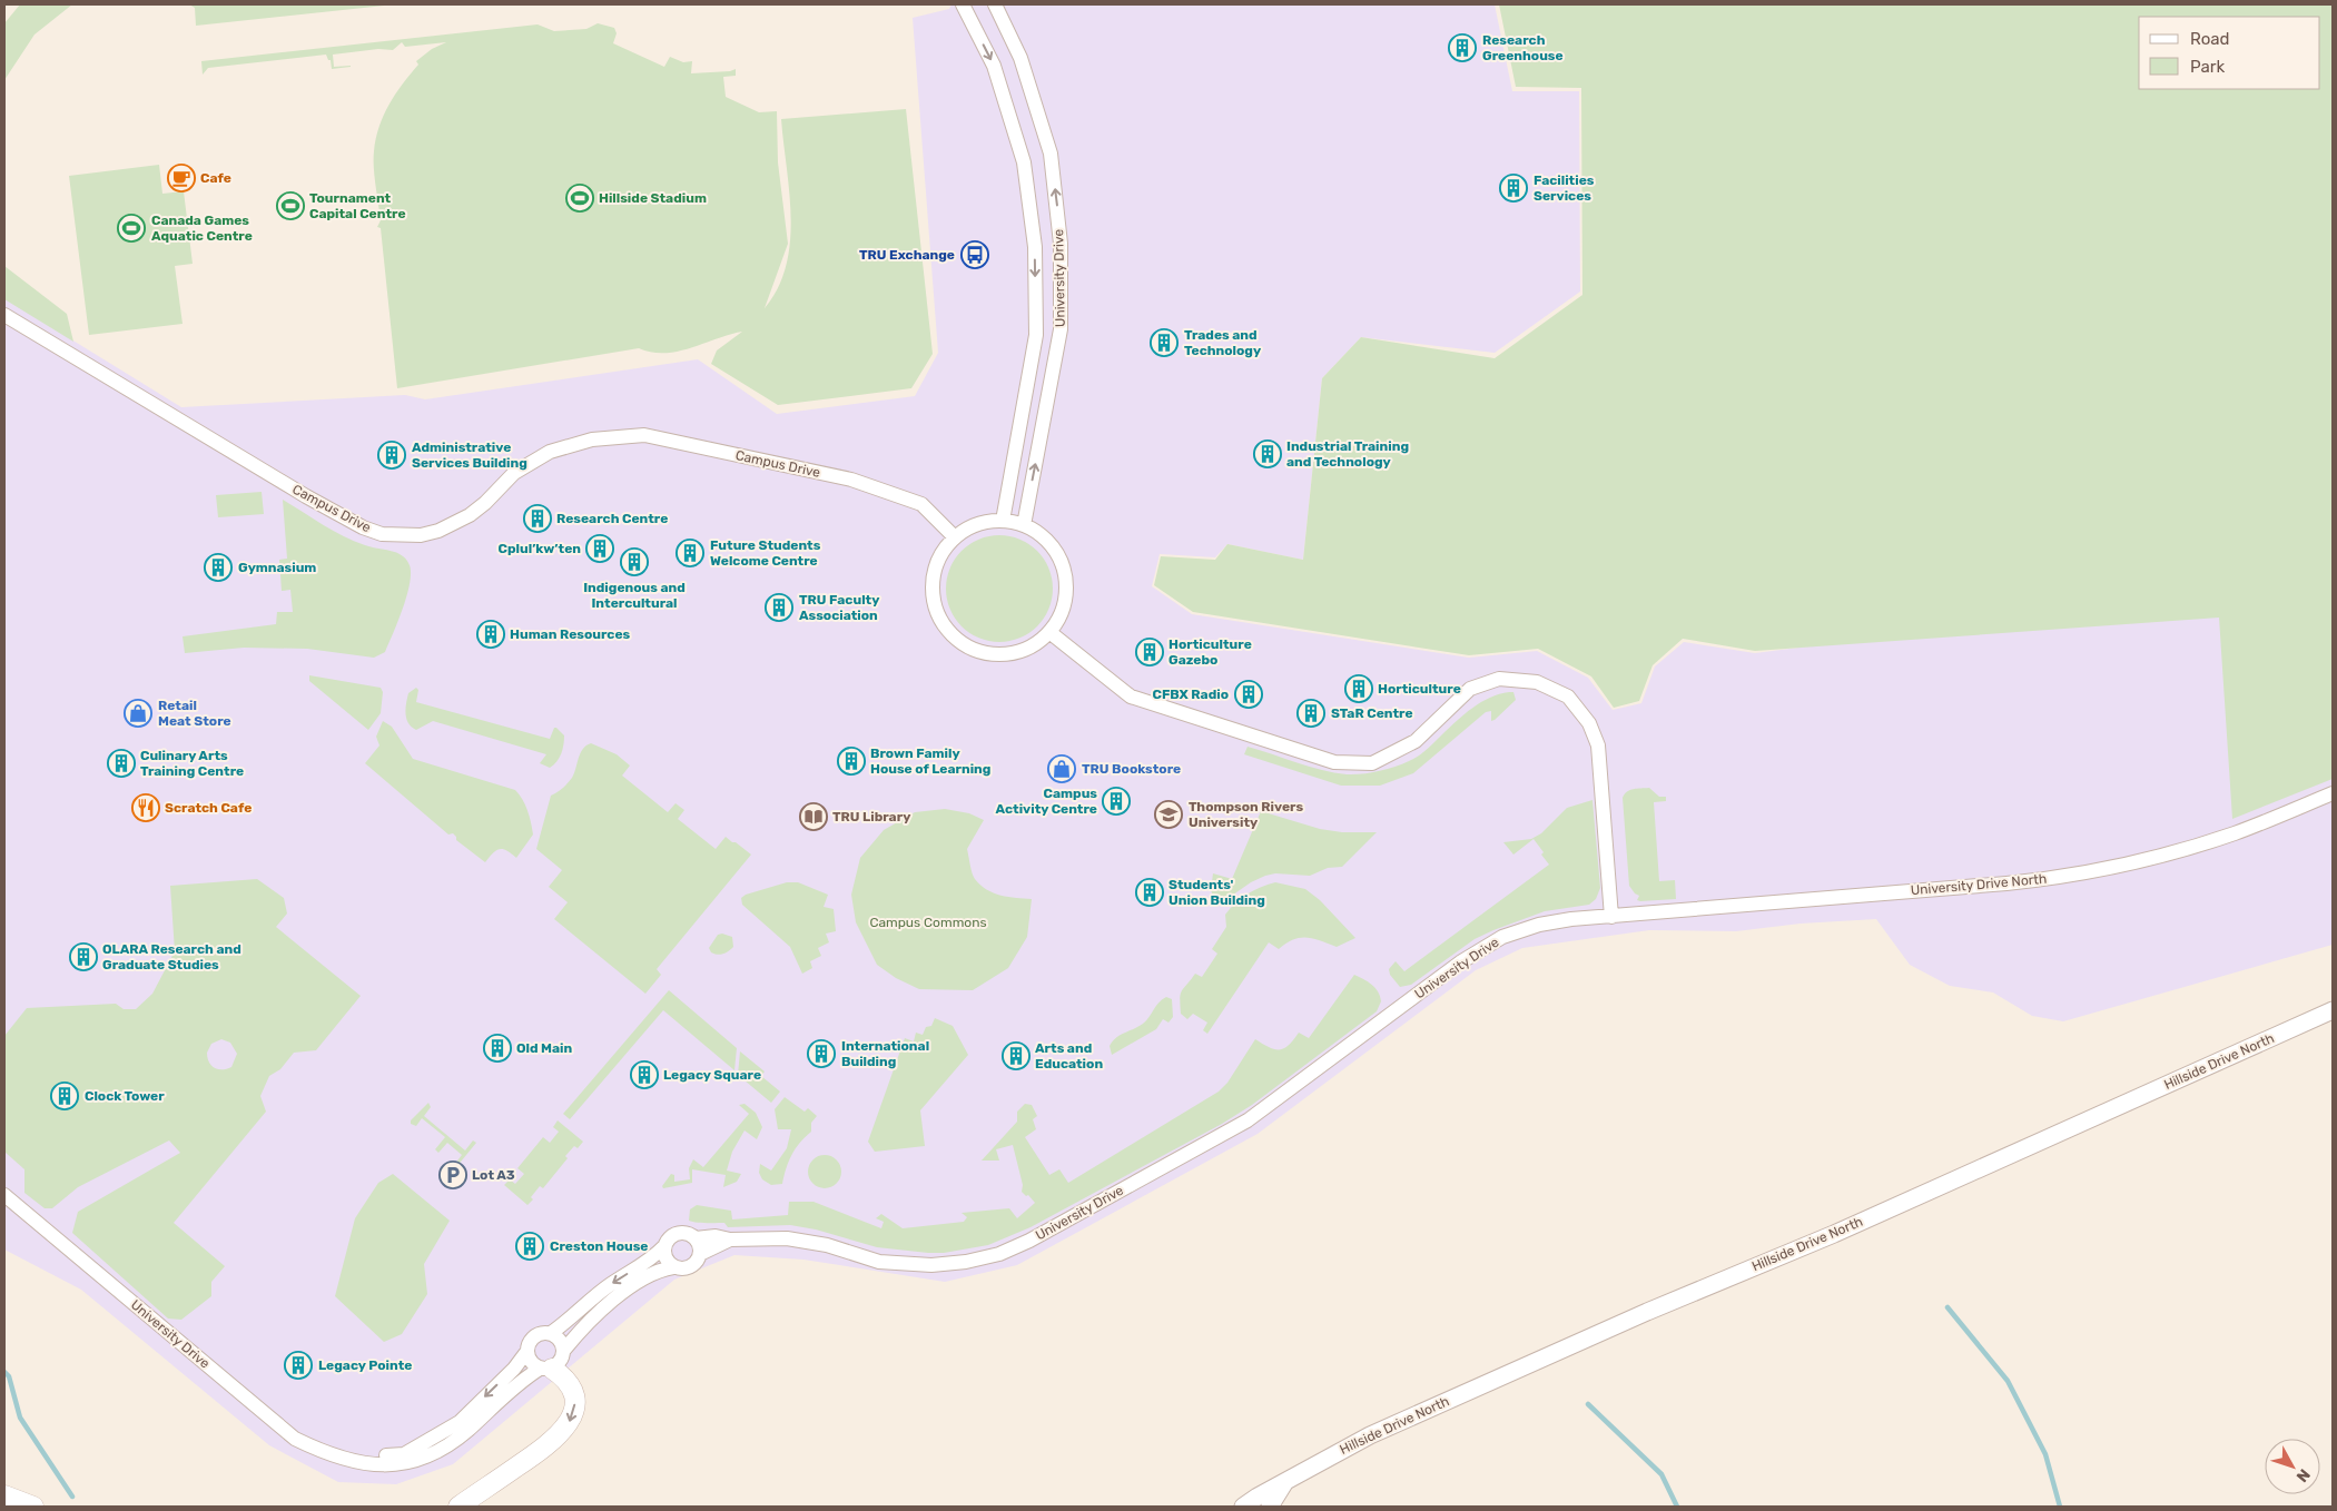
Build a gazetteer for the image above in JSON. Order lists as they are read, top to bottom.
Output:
{
  "streets": {
    "street": [
      "University Drive",
      "Campus Drive",
      "University Drive North",
      "Hillside Drive North"
    ]
  },
  "crossings": [
    ["University Drive", "Campus Drive"],
    ["University Drive", "University Drive North"]
  ],
  "parks": ["Campus Commons"],
  "places": {
    "building": [
      "Research Greenhouse",
      "Facilities Services",
      "Trades and Technology",
      "Industrial Training and Technology",
      "Administrative Services Building",
      "Research Centre",
      "Cplul’kw’ten",
      "Future Students Welcome Centre",
      "Indigenous and Intercultural",
      "Gymnasium",
      "TRU Faculty Association",
      "Human Resources",
      "Horticulture Gazebo",
      "Horticulture",
      "CFBX Radio",
      "STaR Centre",
      "Brown Family House of Learning",
      "Culinary Arts Training Centre",
      "Campus Activity Centre",
      "Students' Union Building",
      "OLARA Research and Graduate Studies",
      "Old Main",
      "International Building",
      "Arts and Education",
      "Legacy Square",
      "Clock Tower",
      "Creston House",
      "Legacy Pointe"
    ],
    "cafe": ["Cafe"],
    "sports": ["Hillside Stadium", "Tournament Capital Centre", "Canada Games Aquatic Centre"],
    "bus stop": ["TRU Exchange"],
    "shop": ["Retail Meat Store", "TRU Bookstore"],
    "restaurant": ["Scratch Cafe"],
    "school or university": ["Thompson Rivers University"],
    "library": ["TRU Library"],
    "parking": ["Lot A3"]
  },
  "legend": ["Road", "Park"],
  "north": "bottom right"
}
